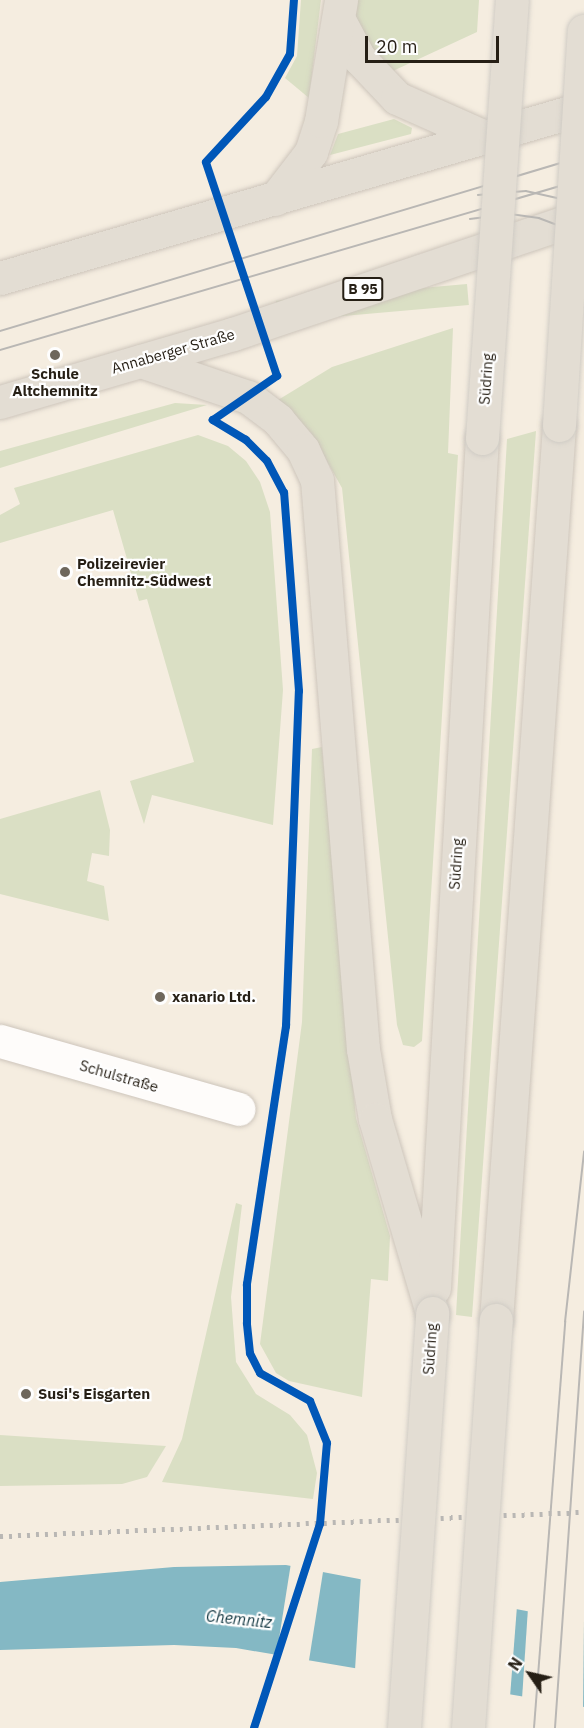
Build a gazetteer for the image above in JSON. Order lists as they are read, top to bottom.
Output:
{
  "streets": {
    "main road": ["B 95", "Annaberger Straße", "Südring"],
    "street": ["Schulstraße"]
  },
  "water": ["Chemnitz"],
  "places": [
    "Schule Altchemnitz",
    "Polizeirevier Chemnitz-Südwest",
    "xanario Ltd.",
    "Susi's Eisgarten"
  ],
  "scale_bar": "20 m",
  "north": "top left"
}
